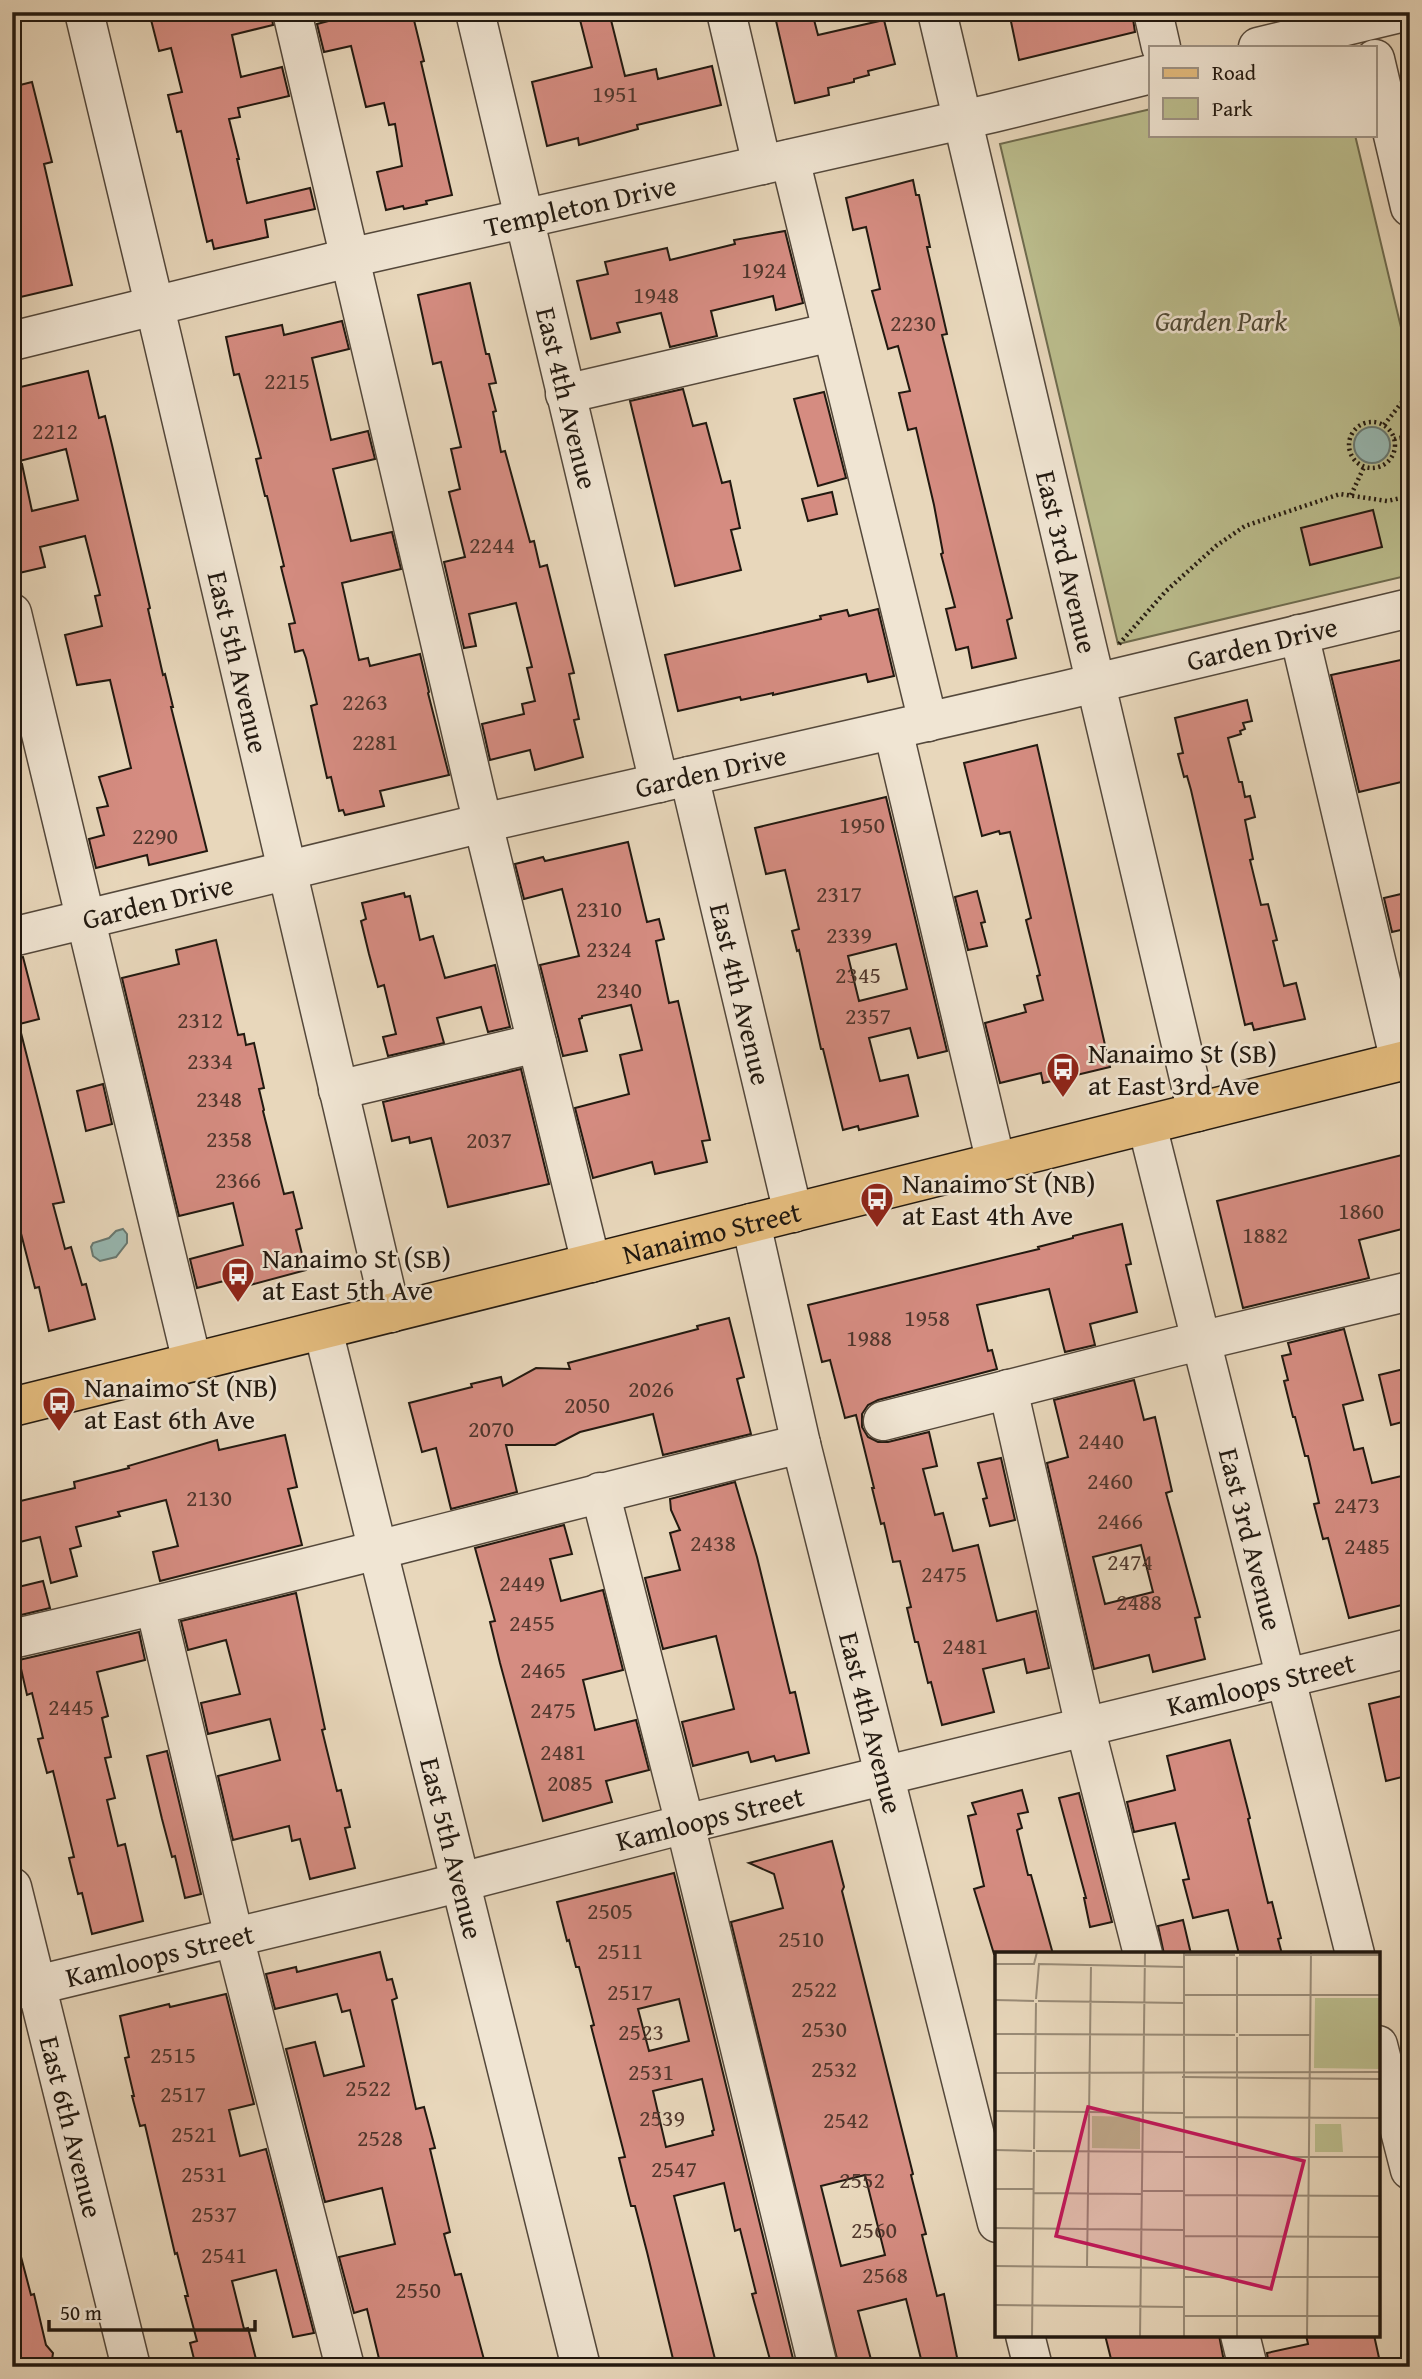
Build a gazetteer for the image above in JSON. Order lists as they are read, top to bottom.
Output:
{
  "streets": {
    "main road": ["Nanaimo Street"],
    "street": [
      "Templeton Drive",
      "East 4th Avenue",
      "East 3rd Avenue",
      "Garden Drive",
      "East 5th Avenue",
      "Kamloops Street",
      "East 6th Avenue"
    ]
  },
  "crossings": [
    ["Templeton Drive", "East 4th Avenue"],
    ["Templeton Drive", "East 3rd Avenue"],
    ["Templeton Drive", "East 5th Avenue"],
    ["East 4th Avenue", "Garden Drive"],
    ["East 4th Avenue", "Nanaimo Street"],
    ["East 4th Avenue", "Kamloops Street"],
    ["East 3rd Avenue", "Garden Drive"],
    ["East 3rd Avenue", "Nanaimo Street"],
    ["East 3rd Avenue", "Kamloops Street"],
    ["Garden Drive", "East 5th Avenue"],
    ["East 5th Avenue", "Nanaimo Street"],
    ["East 5th Avenue", "Kamloops Street"],
    ["Kamloops Street", "East 6th Avenue"]
  ],
  "parks": ["Garden Park"],
  "places": {
    "bus stop": [
      "Nanaimo St (SB) at East 3rd Ave",
      "Nanaimo St (NB) at East 4th Ave",
      "Nanaimo St (SB) at East 5th Ave",
      "Nanaimo St (NB) at East 6th Ave"
    ]
  },
  "house_numbers": [
    "1951",
    "1924",
    "1948",
    "2230",
    "2215",
    "2212",
    "2244",
    "2263",
    "2281",
    "1950",
    "2290",
    "2317",
    "2310",
    "2339",
    "2324",
    "2345",
    "2340",
    "2357",
    "2312",
    "2334",
    "2348",
    "2358",
    "2037",
    "2366",
    "1860",
    "1882",
    "1958",
    "1988",
    "2026",
    "2050",
    "2070",
    "2440",
    "2460",
    "2130",
    "2473",
    "2466",
    "2438",
    "2485",
    "2474",
    "2475",
    "2449",
    "2488",
    "2455",
    "2481",
    "2465",
    "2445",
    "2475",
    "2481",
    "2085",
    "2505",
    "2510",
    "2511",
    "2522",
    "2517",
    "2530",
    "2523",
    "2515",
    "2532",
    "2531",
    "2522",
    "2517",
    "2539",
    "2542",
    "2521",
    "2528",
    "2547",
    "2531",
    "2552",
    "2537",
    "2560",
    "2541",
    "2568",
    "2550"
  ],
  "legend": ["Road", "Park"],
  "scale_bar": "50 m"
}
